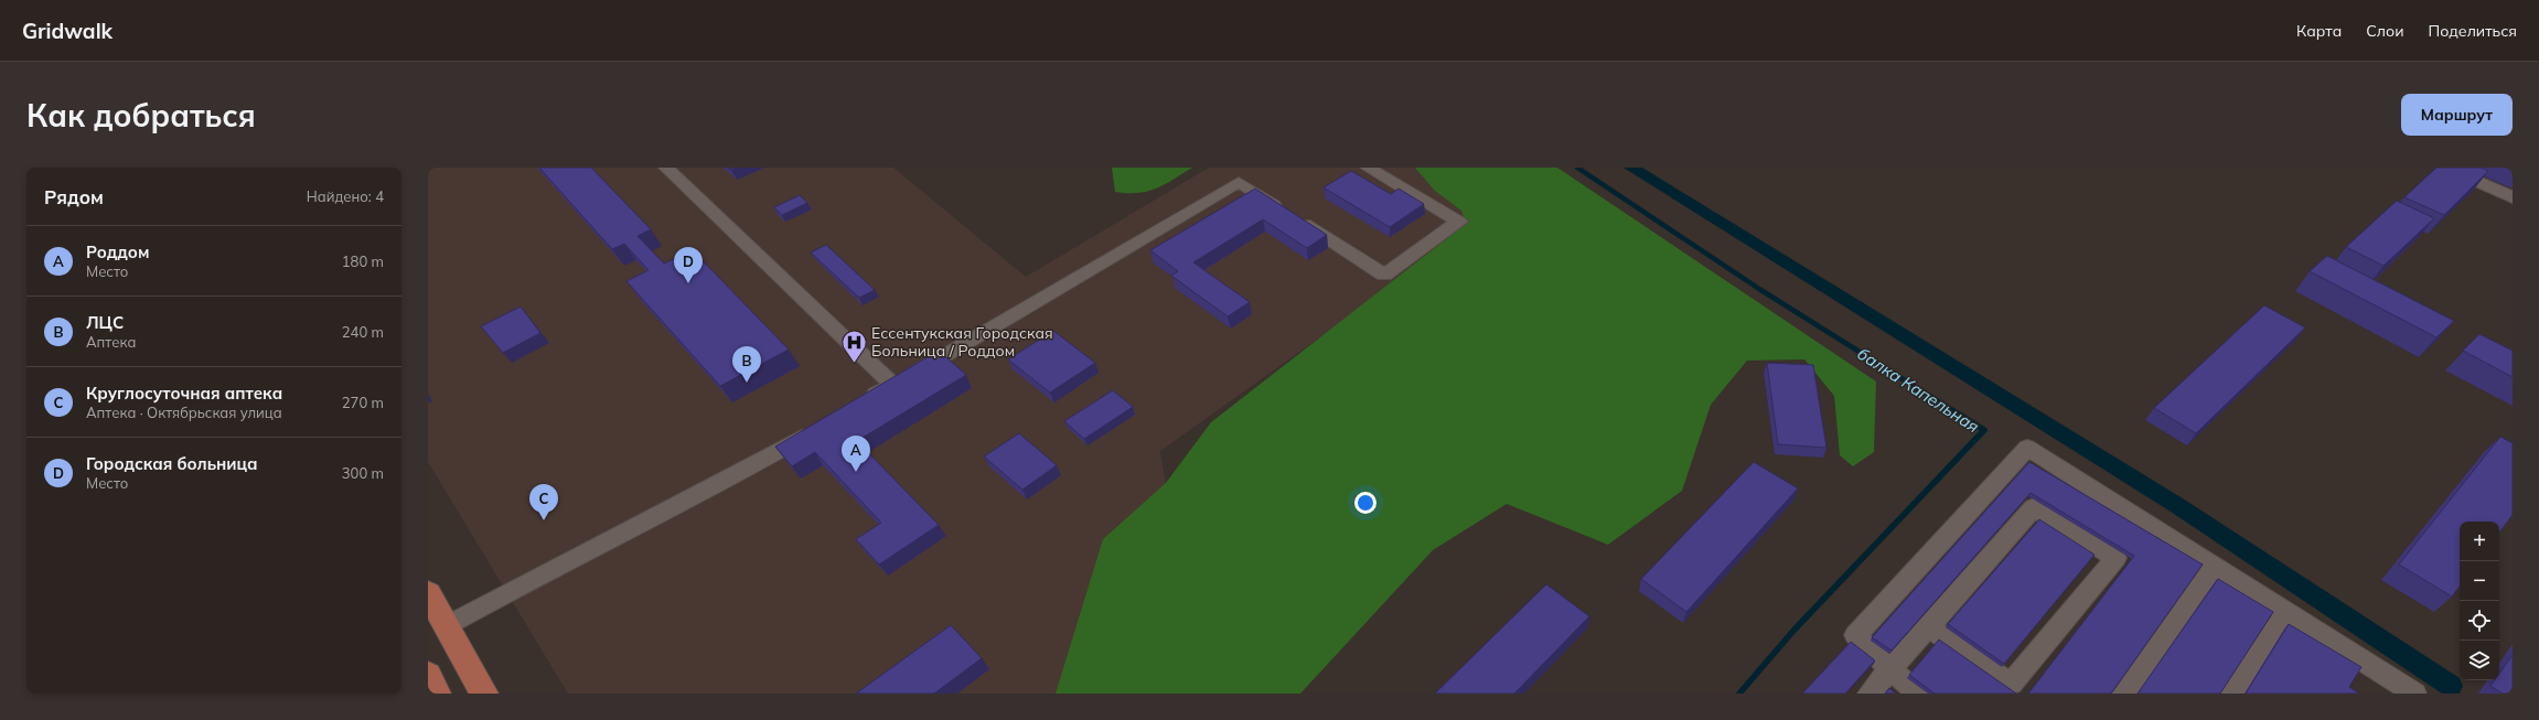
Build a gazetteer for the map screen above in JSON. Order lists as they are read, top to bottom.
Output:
{
  "water": ["балка Капельная"],
  "places": {
    "hospital": ["Ессентукская Городская Больница / Роддом"]
  },
  "page": {
    "header": "Gridwalk",
    "nav": ["Карта", "Слои", "Поделиться"],
    "buttons": "Маршрут",
    "title": "Как добраться",
    "heading": ["Рядом", "Найдено: 4"],
    "list": [
      {
        "mark": "A",
        "name": "Роддом",
        "note": "Место",
        "value": "180 m"
      },
      {
        "mark": "B",
        "name": "ЛЦС",
        "note": "Аптека",
        "value": "240 m"
      },
      {
        "mark": "C",
        "name": "Круглосуточная аптека",
        "note": "Аптека · Октябрьская улица",
        "value": "270 m"
      },
      {
        "mark": "D",
        "name": "Городская больница",
        "note": "Место",
        "value": "300 m"
      }
    ],
    "pins": [
      "D",
      "B",
      "A",
      "C"
    ],
    "map_buttons": ["+", "−"]
  }
}
